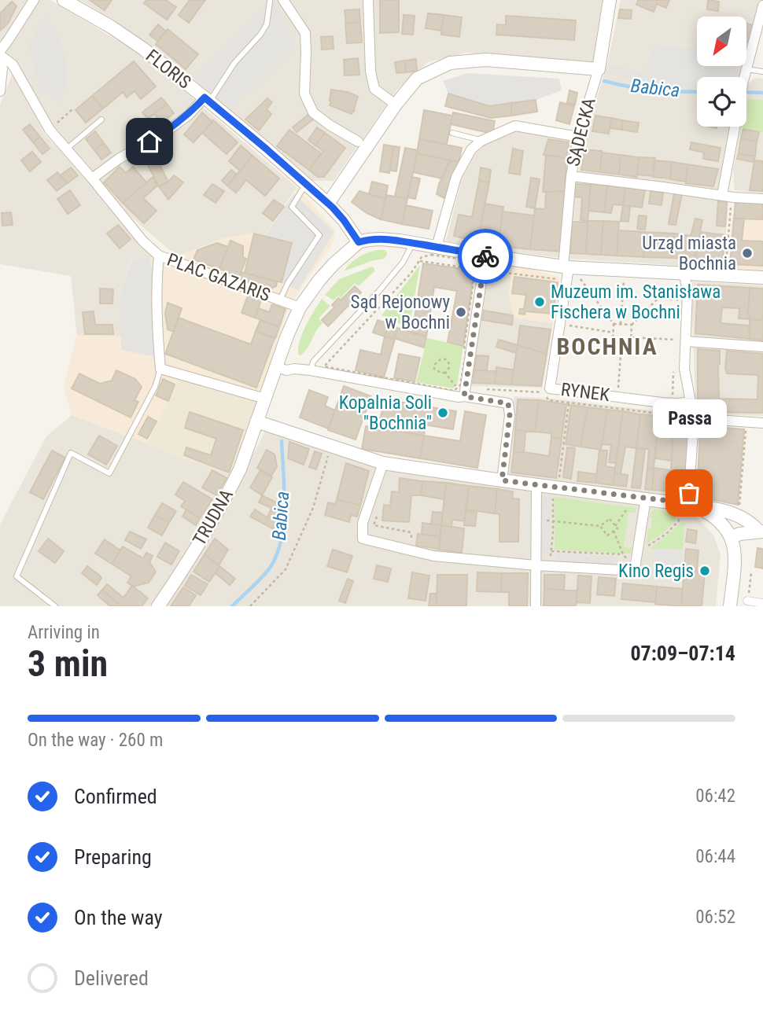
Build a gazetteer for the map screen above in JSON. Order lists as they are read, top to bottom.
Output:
{
  "streets": {
    "street": [
      "FLORIS",
      "SĄDECKA",
      "PLAC GAZARIS",
      "RYNEK",
      "TRUDNA"
    ]
  },
  "crossings": [
    ["FLORIS", "TRUDNA"],
    ["SĄDECKA", "RYNEK"],
    ["PLAC GAZARIS", "TRUDNA"]
  ],
  "districts": ["BOCHNIA"],
  "water": ["Babica"],
  "places": [
    "Urząd miasta Bochnia",
    "Muzeum im. Stanisława Fischera w Bochni",
    "Sąd Rejonowy w Bochni",
    "Kopalnia Soli \"Bochnia\"",
    "Passa",
    "Kino Regis"
  ],
  "north": "bottom left",
  "page": {
    "bubble": "Passa",
    "heading": ["3 min", "Arriving in", "07:09–07:14"],
    "bar": "On the way · 260 m",
    "list": [
      ["Confirmed", "06:42"],
      ["Preparing", "06:44"],
      ["On the way", "06:52"],
      "Delivered"
    ]
  }
}
